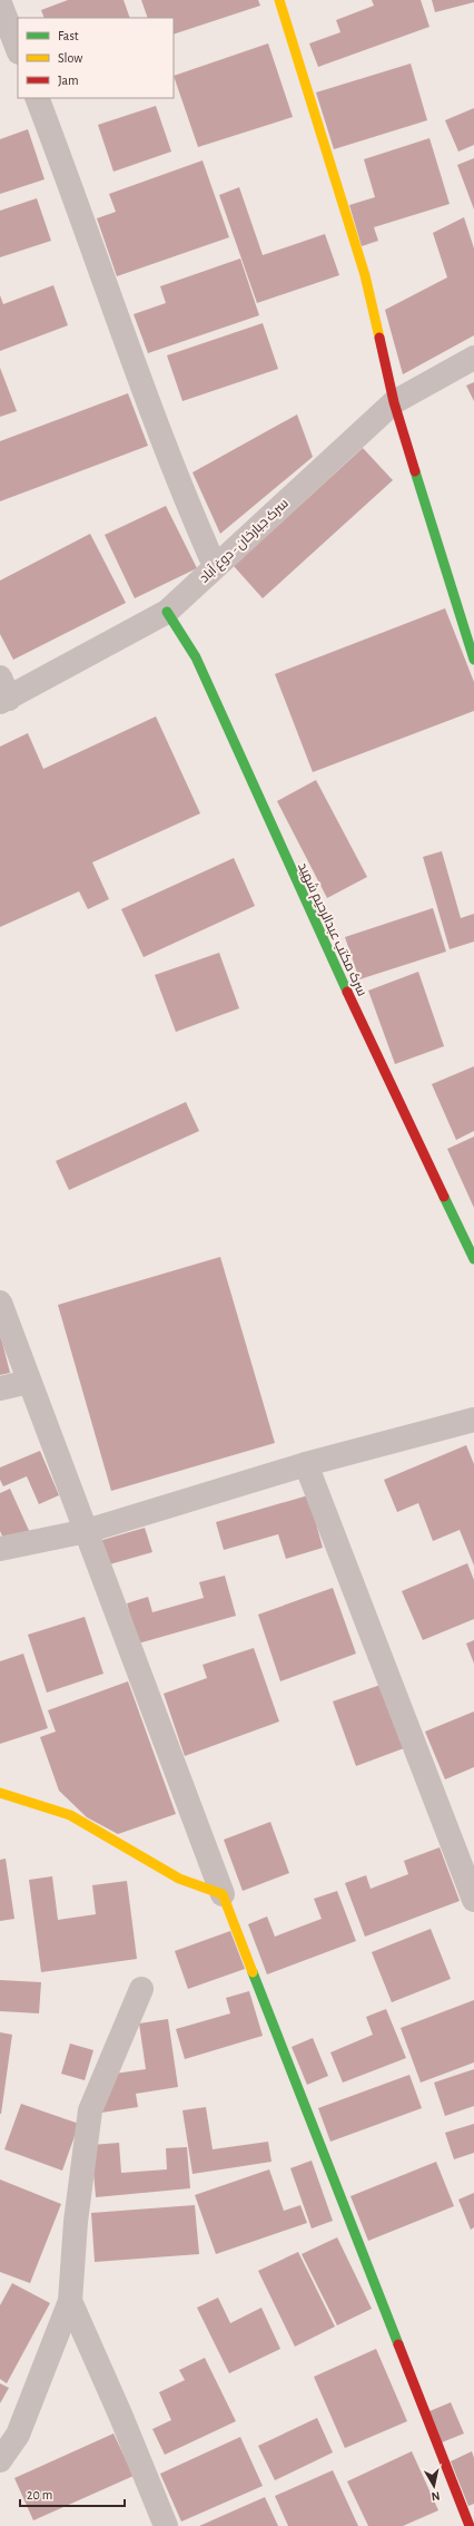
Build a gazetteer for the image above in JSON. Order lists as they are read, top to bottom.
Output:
{
  "streets": {
    "street": ["سرک جبارخان - دوغ آباد", "سرک مکتب عبدالرحیم شهید"]
  },
  "crossings": [
    ["سرک جبارخان - دوغ آباد", "سرک مکتب عبدالرحیم شهید"]
  ],
  "legend": ["Fast", "Slow", "Jam"],
  "scale_bar": "20 m",
  "north": "bottom"
}
